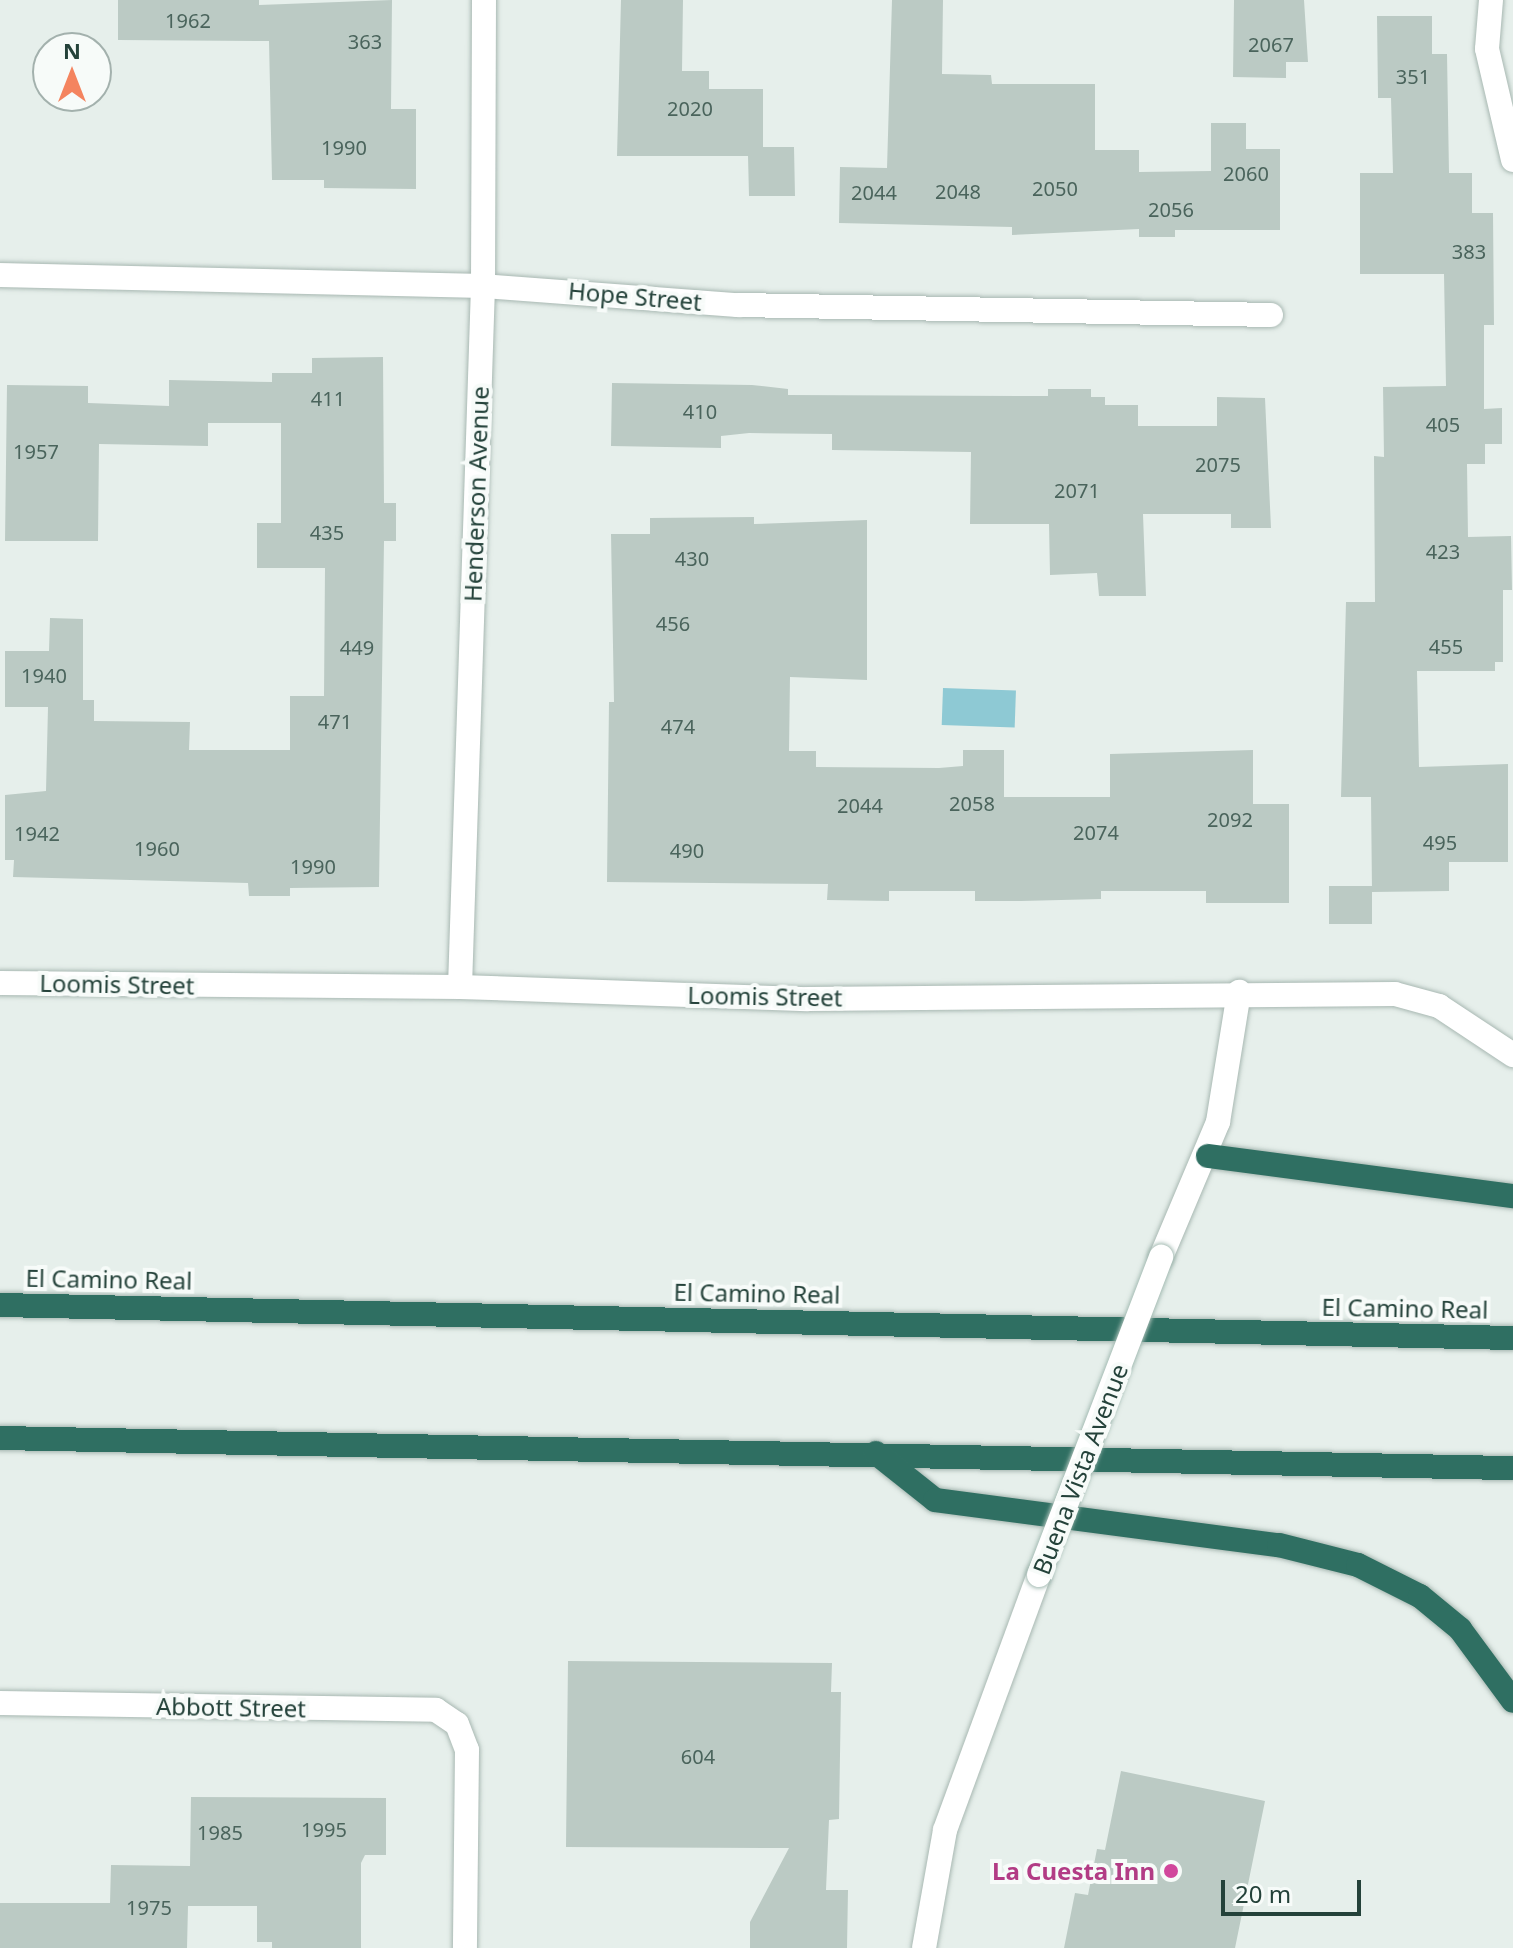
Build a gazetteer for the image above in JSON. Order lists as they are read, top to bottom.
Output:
{
  "streets": {
    "highway": ["El Camino Real"],
    "street": [
      "Hope Street",
      "Henderson Avenue",
      "Loomis Street",
      "Buena Vista Avenue",
      "Abbott Street"
    ]
  },
  "crossings": [
    ["Hope Street", "Henderson Avenue"],
    ["Henderson Avenue", "Loomis Street"],
    ["Loomis Street", "Buena Vista Avenue"]
  ],
  "places": ["La Cuesta Inn"],
  "house_numbers": [
    "1962",
    "363",
    "2067",
    "351",
    "2020",
    "1990",
    "2060",
    "2050",
    "2048",
    "2044",
    "2056",
    "383",
    "411",
    "410",
    "405",
    "1957",
    "2075",
    "2071",
    "435",
    "423",
    "430",
    "456",
    "455",
    "449",
    "1940",
    "471",
    "474",
    "2058",
    "2044",
    "2092",
    "2074",
    "1942",
    "495",
    "1960",
    "490",
    "1990",
    "604",
    "1995",
    "1985",
    "1975"
  ],
  "scale_bar": "20 m",
  "north": "top"
}
